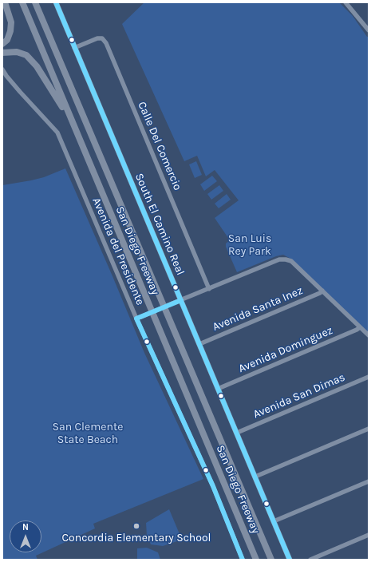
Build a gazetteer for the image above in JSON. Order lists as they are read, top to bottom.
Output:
{
  "streets": {
    "highway": ["San Diego Freeway"],
    "main road": ["South El Camino Real"],
    "street": [
      "Calle Del Comercio",
      "Avenida del Presidente",
      "Avenida Santa Inez",
      "Avenida Dominguez",
      "Avenida San Dimas"
    ]
  },
  "crossings": [
    ["Calle Del Comercio", "South El Camino Real"],
    ["South El Camino Real", "Avenida Santa Inez"],
    ["South El Camino Real", "Avenida Dominguez"],
    ["South El Camino Real", "Avenida San Dimas"]
  ],
  "parks": ["San Luis Rey Park", "San Clemente State Beach"],
  "places": ["Concordia Elementary School"],
  "north": "top"
}
